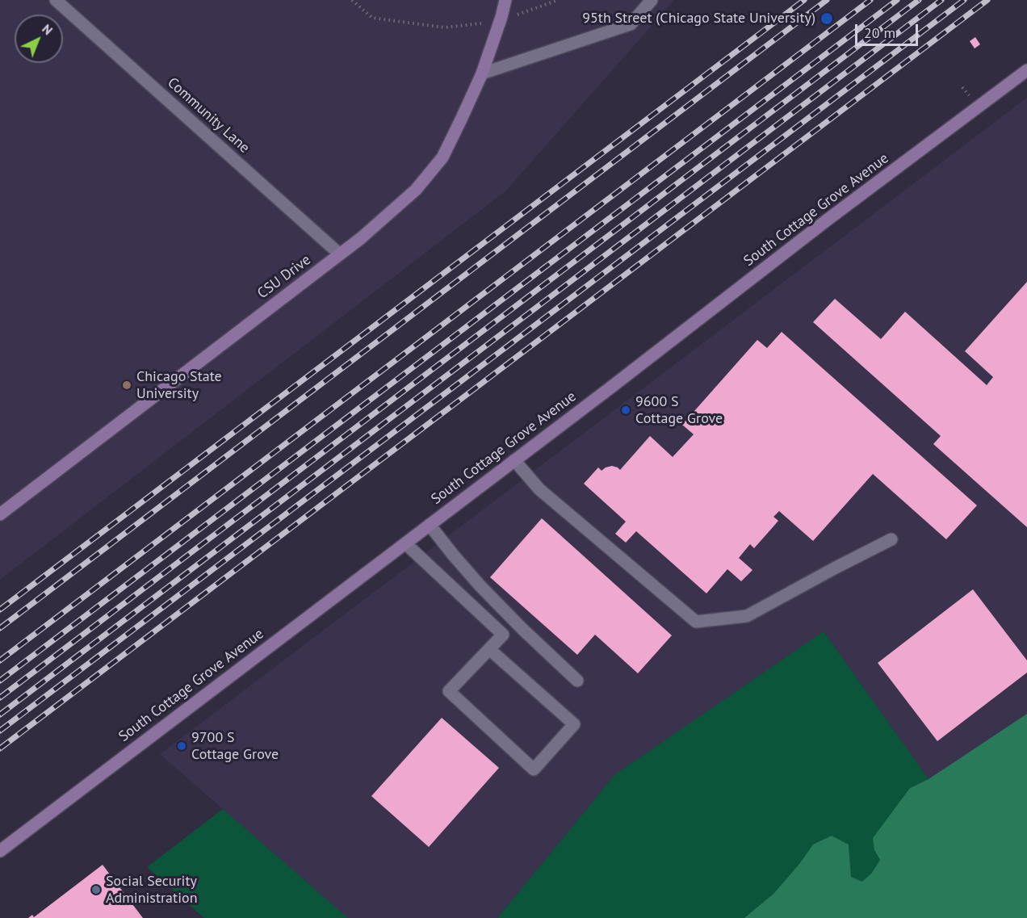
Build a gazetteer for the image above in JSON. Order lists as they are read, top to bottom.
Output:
{
  "streets": {
    "street": ["South Cottage Grove Avenue", "CSU Drive"],
    "lane": ["Community Lane"]
  },
  "crossings": [
    ["Community Lane", "CSU Drive"]
  ],
  "places": [
    "95th Street (Chicago State University)",
    "Chicago State University",
    "9600 S Cottage Grove",
    "9700 S Cottage Grove",
    "Social Security Administration"
  ],
  "scale_bar": "20 m",
  "north": "top right"
}
